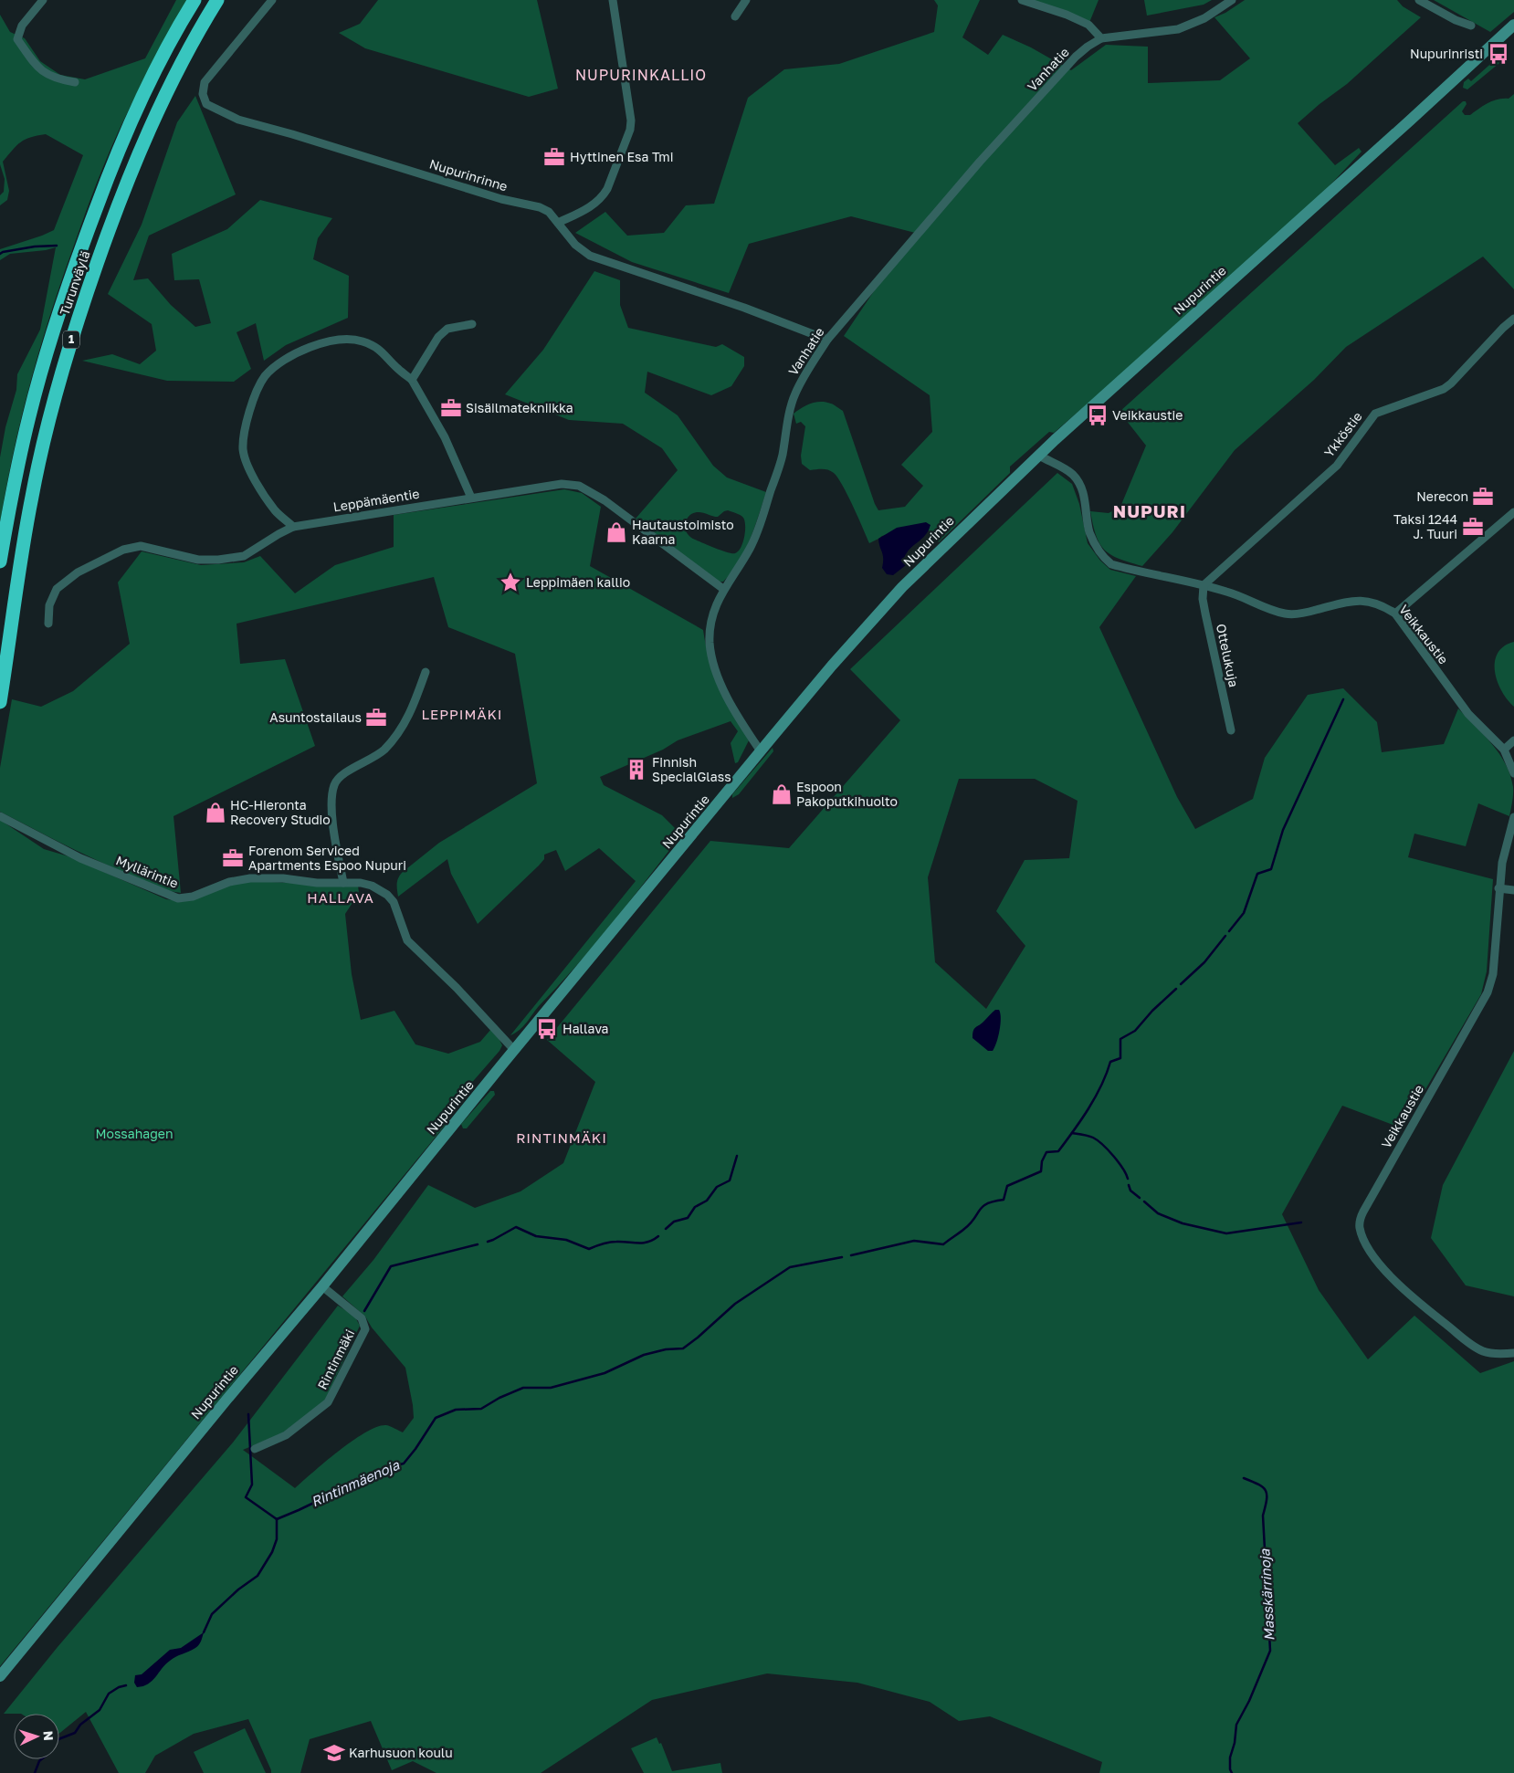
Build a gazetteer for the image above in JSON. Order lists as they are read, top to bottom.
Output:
{
  "streets": {
    "highway": ["Turunväylä", "1"],
    "main road": ["Nupurintie"],
    "street": [
      "Vanhatie",
      "Nupurinrinne",
      "Ykköstie",
      "Leppämäentie",
      "Veikkaustie",
      "Ottelukuja",
      "Myllärintie",
      "Rintinmäki"
    ]
  },
  "crossings": [
    ["Vanhatie", "Nupurinrinne"],
    ["Vanhatie", "Nupurintie"],
    ["Vanhatie", "Leppämäentie"],
    ["Nupurintie", "Veikkaustie"],
    ["Nupurintie", "Myllärintie"],
    ["Nupurintie", "Rintinmäki"],
    ["Ykköstie", "Veikkaustie"],
    ["Ykköstie", "Ottelukuja"],
    ["Veikkaustie", "Ottelukuja"]
  ],
  "districts": [
    "NUPURINKALLIO",
    "NUPURI",
    "LEPPIMÄKI",
    "HALLAVA",
    "RINTINMÄKI"
  ],
  "water": ["Rintinmäenoja", "Masskärrinoja"],
  "parks": ["Mossahagen"],
  "places": {
    "bus stop": ["Nupurinristi", "Veikkaustie", "Hallava"],
    "office": [
      "Hyttinen Esa Tmi",
      "Sisäilmatekniikka",
      "Nerecon",
      "Taksi 1244 J. Tuuri",
      "Asuntostailaus",
      "Forenom Serviced Apartments Espoo Nupuri"
    ],
    "shop": ["Hautaustoimisto Kaarna", "Espoon Pakoputkihuolto", "HC-Hieronta Recovery Studio"],
    "place": ["Leppimäen kallio"],
    "building": ["Finnish SpecialGlass"],
    "school or university": ["Karhusuon koulu"]
  },
  "north": "right"
}
